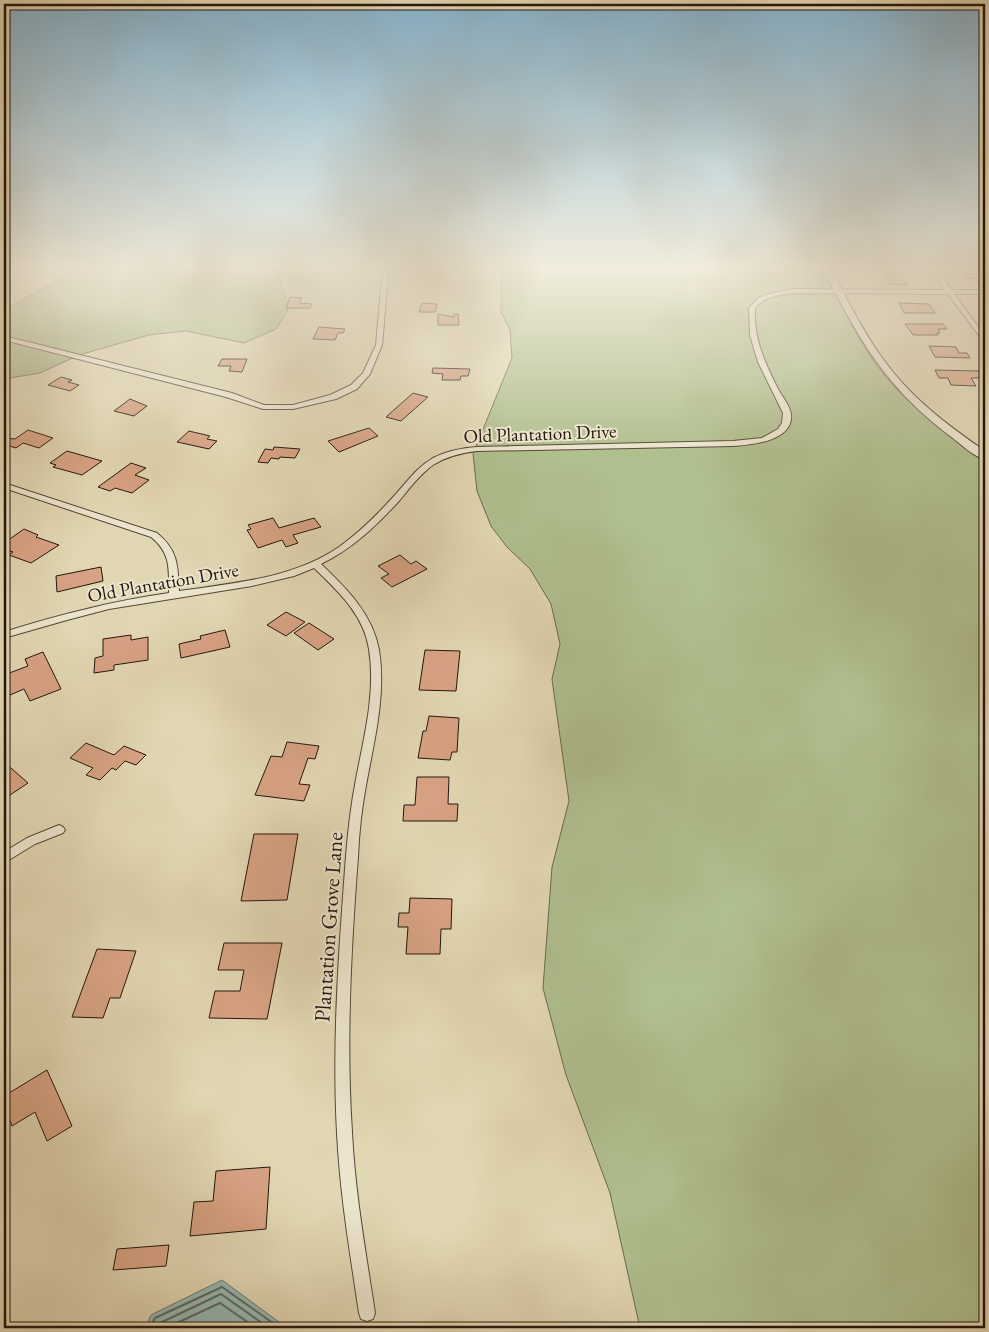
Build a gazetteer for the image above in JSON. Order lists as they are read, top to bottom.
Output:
{
  "streets": {
    "street": ["Old Plantation Drive", "Plantation Grove Lane"]
  },
  "crossings": [
    ["Old Plantation Drive", "Plantation Grove Lane"]
  ]
}
